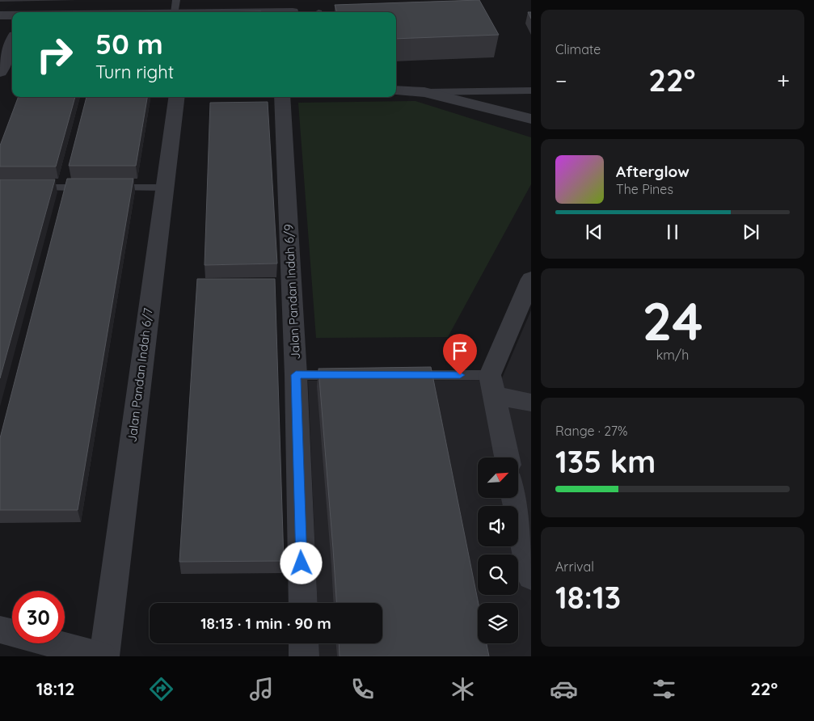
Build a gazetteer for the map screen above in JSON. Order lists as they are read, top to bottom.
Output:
{
  "streets": {
    "street": ["Jalan Pandan Indah 6/9", "Jalan Pandan Indah 6/7"]
  },
  "north": "top right",
  "page": {
    "tile": [
      "Climate",
      ["24", "km/h"],
      ["Range · 27%", "135 km"],
      ["Arrival", "18:13"]
    ],
    "turn": ["50 m", "Turn right"],
    "heat": ["−", "22°", "+"],
    "song": ["Afterglow", "The Pines"],
    "limit": "30",
    "trip": "18:13 · 1 min · 90 m",
    "tabs": ["18:12", "22°"]
  }
}
